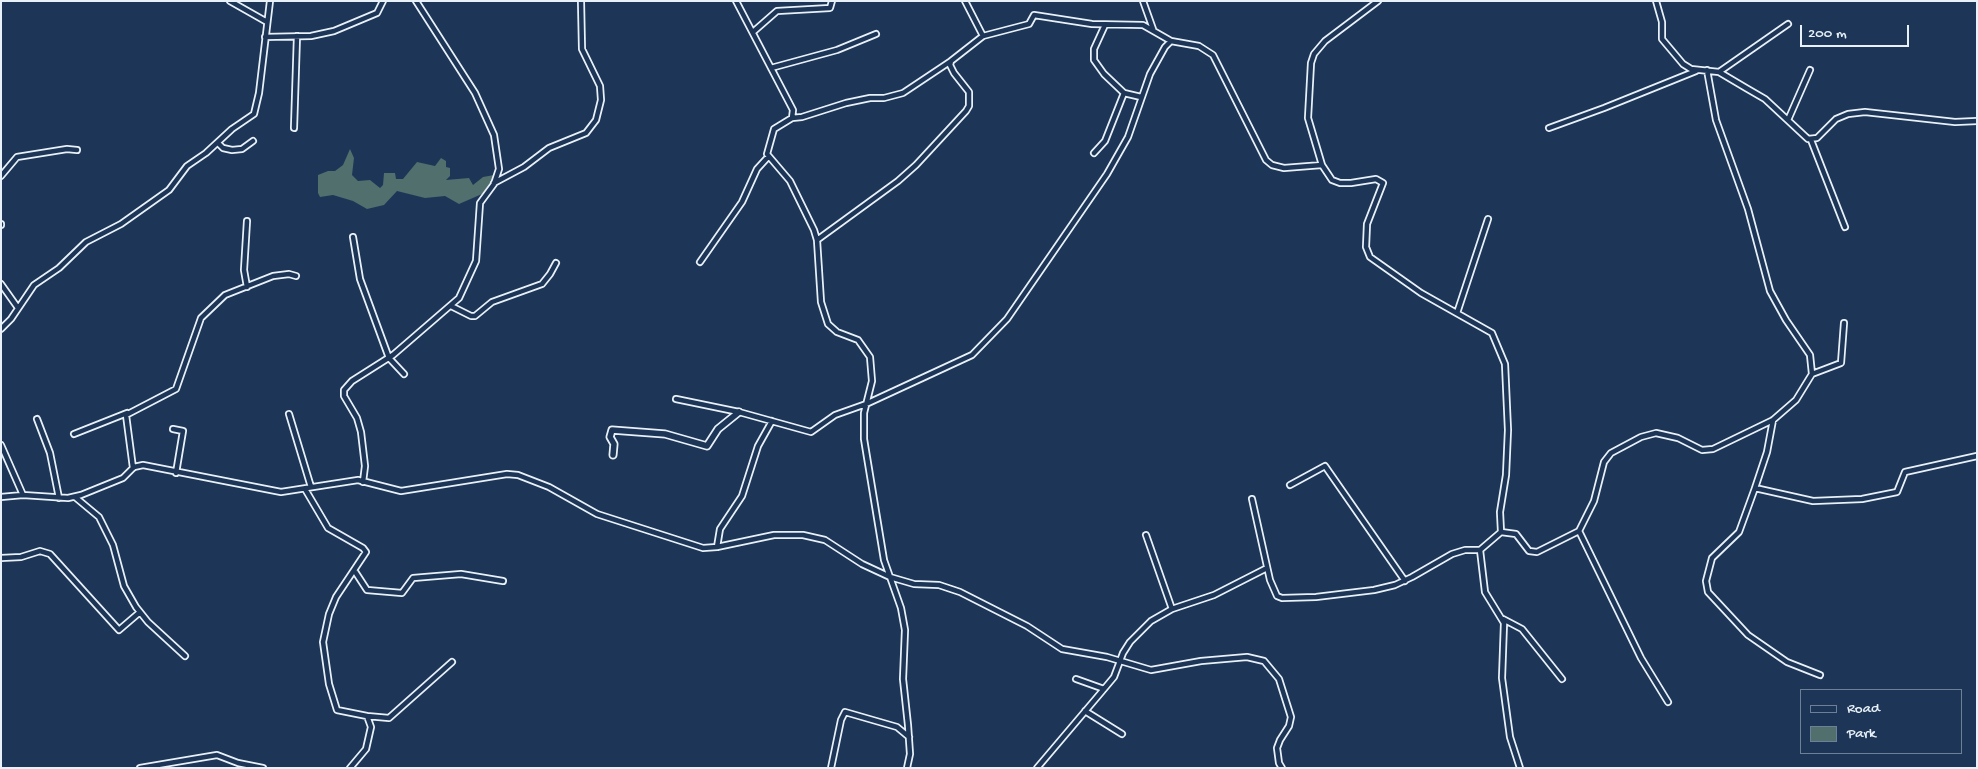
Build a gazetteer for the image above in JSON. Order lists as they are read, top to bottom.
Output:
{
  "legend": ["Road", "Park"],
  "scale_bar": "200 m"
}
